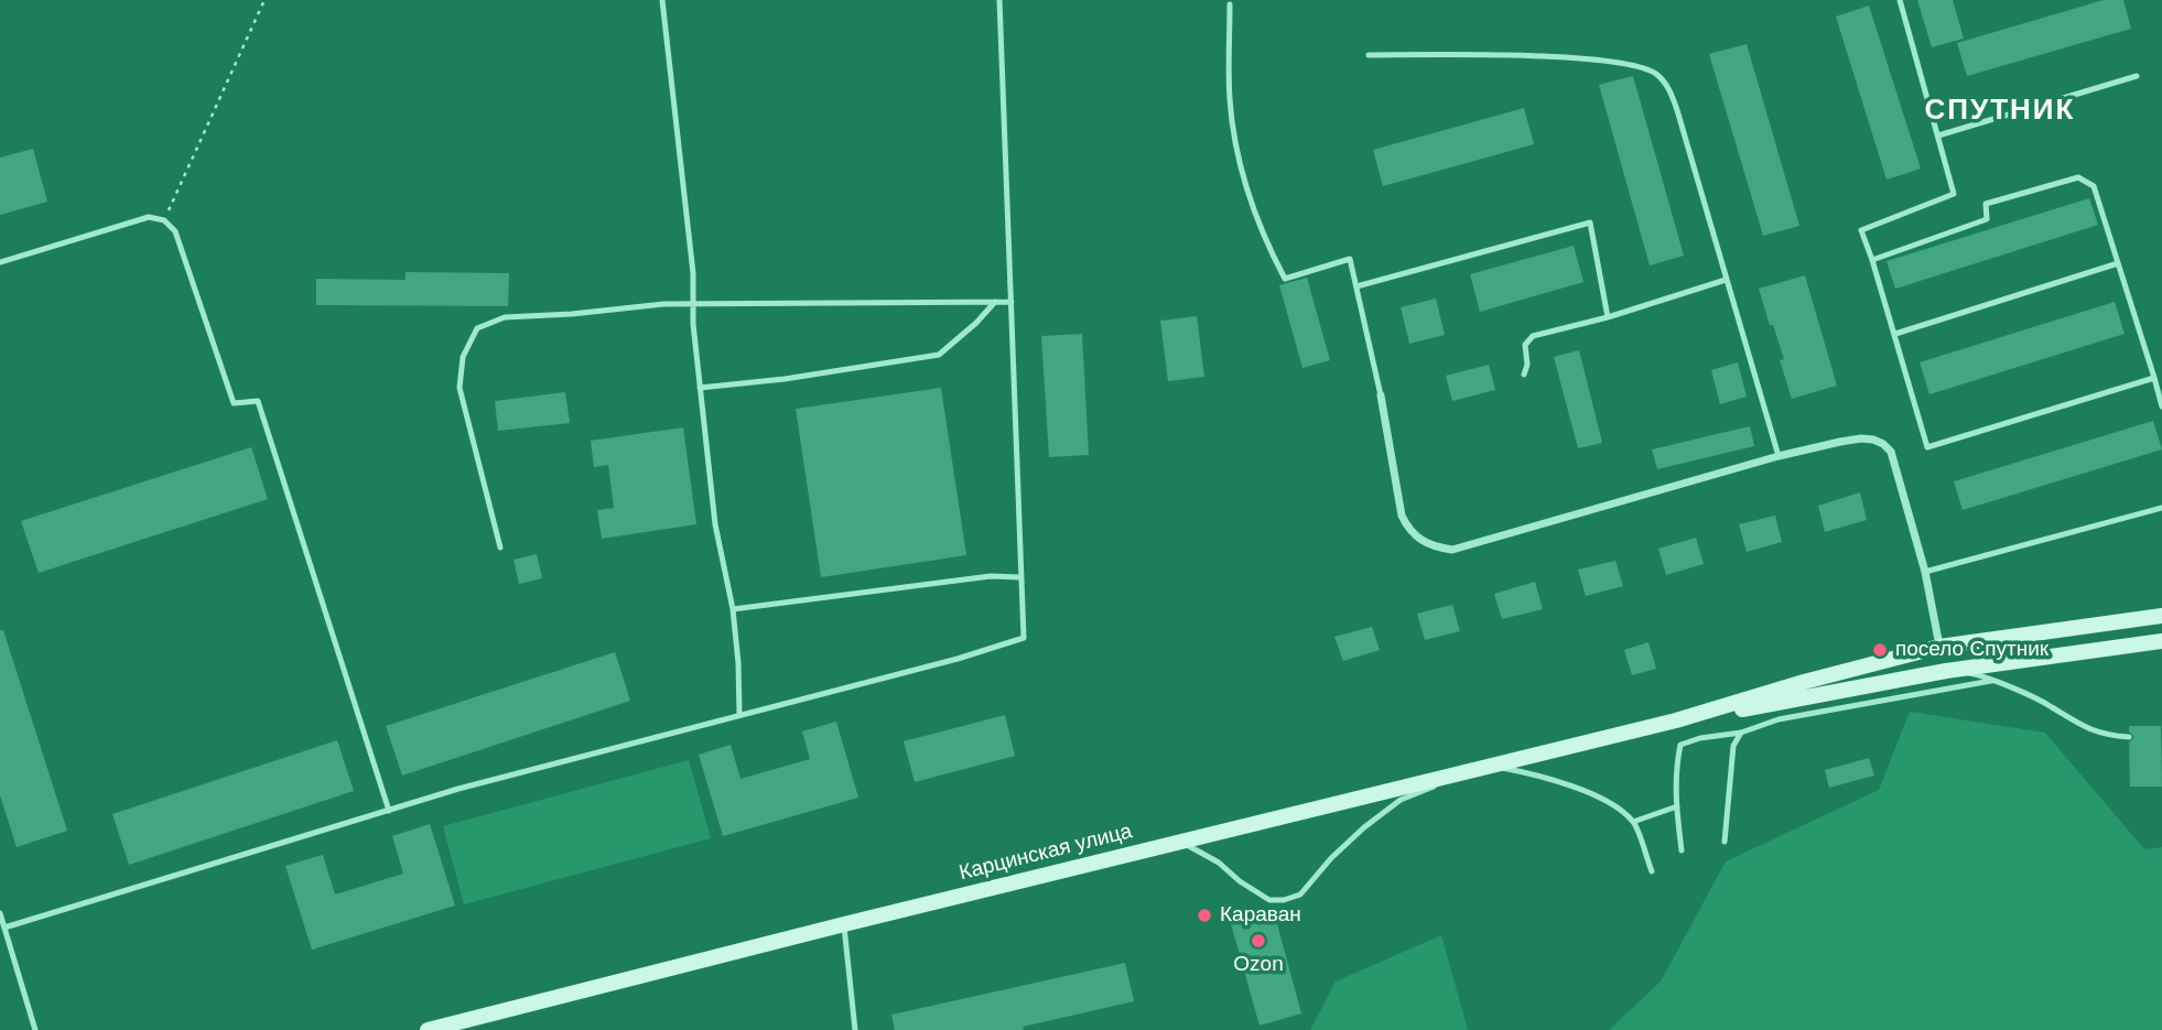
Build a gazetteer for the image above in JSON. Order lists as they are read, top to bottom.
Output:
{
  "streets": {
    "main road": ["Карцинская улица"]
  },
  "districts": ["СПУТНИК"],
  "places": ["посело Спутник", "Караван", "Ozon"]
}
